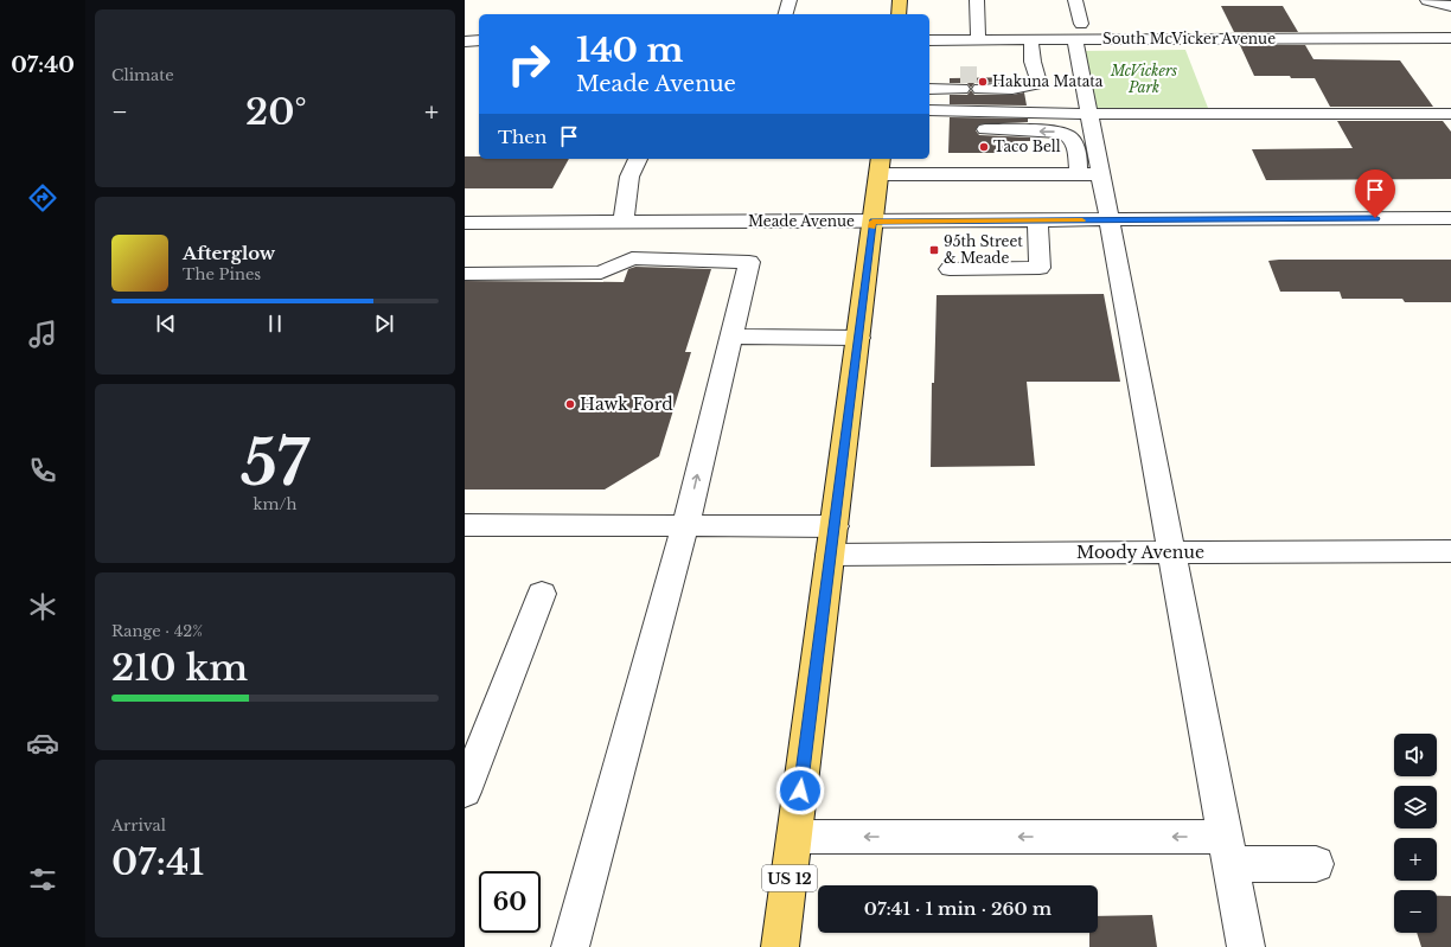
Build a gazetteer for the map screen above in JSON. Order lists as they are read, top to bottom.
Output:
{
  "streets": {
    "main road": ["US 12"],
    "street": ["South McVicker Avenue", "Meade Avenue", "Moody Avenue"]
  },
  "crossings": [
    ["Meade Avenue", "US 12"],
    ["Moody Avenue", "US 12"]
  ],
  "parks": ["McVickers Park"],
  "places": {
    "other": ["Hakuna Matata", "Taco Bell", "Hawk Ford"],
    "transit": ["95th Street & Meade"]
  },
  "page": {
    "tabs": "07:40",
    "tile": [
      "Climate",
      ["57", "km/h"],
      ["Range · 42%", "210 km"],
      ["Arrival", "07:41"]
    ],
    "turn": ["140 m", "Meade Avenue"],
    "heat": ["−", "20°", "+"],
    "then": "Then",
    "song": ["Afterglow", "The Pines"],
    "map_buttons": ["+", "−"],
    "limit": "60",
    "trip": "07:41 · 1 min · 260 m"
  }
}
